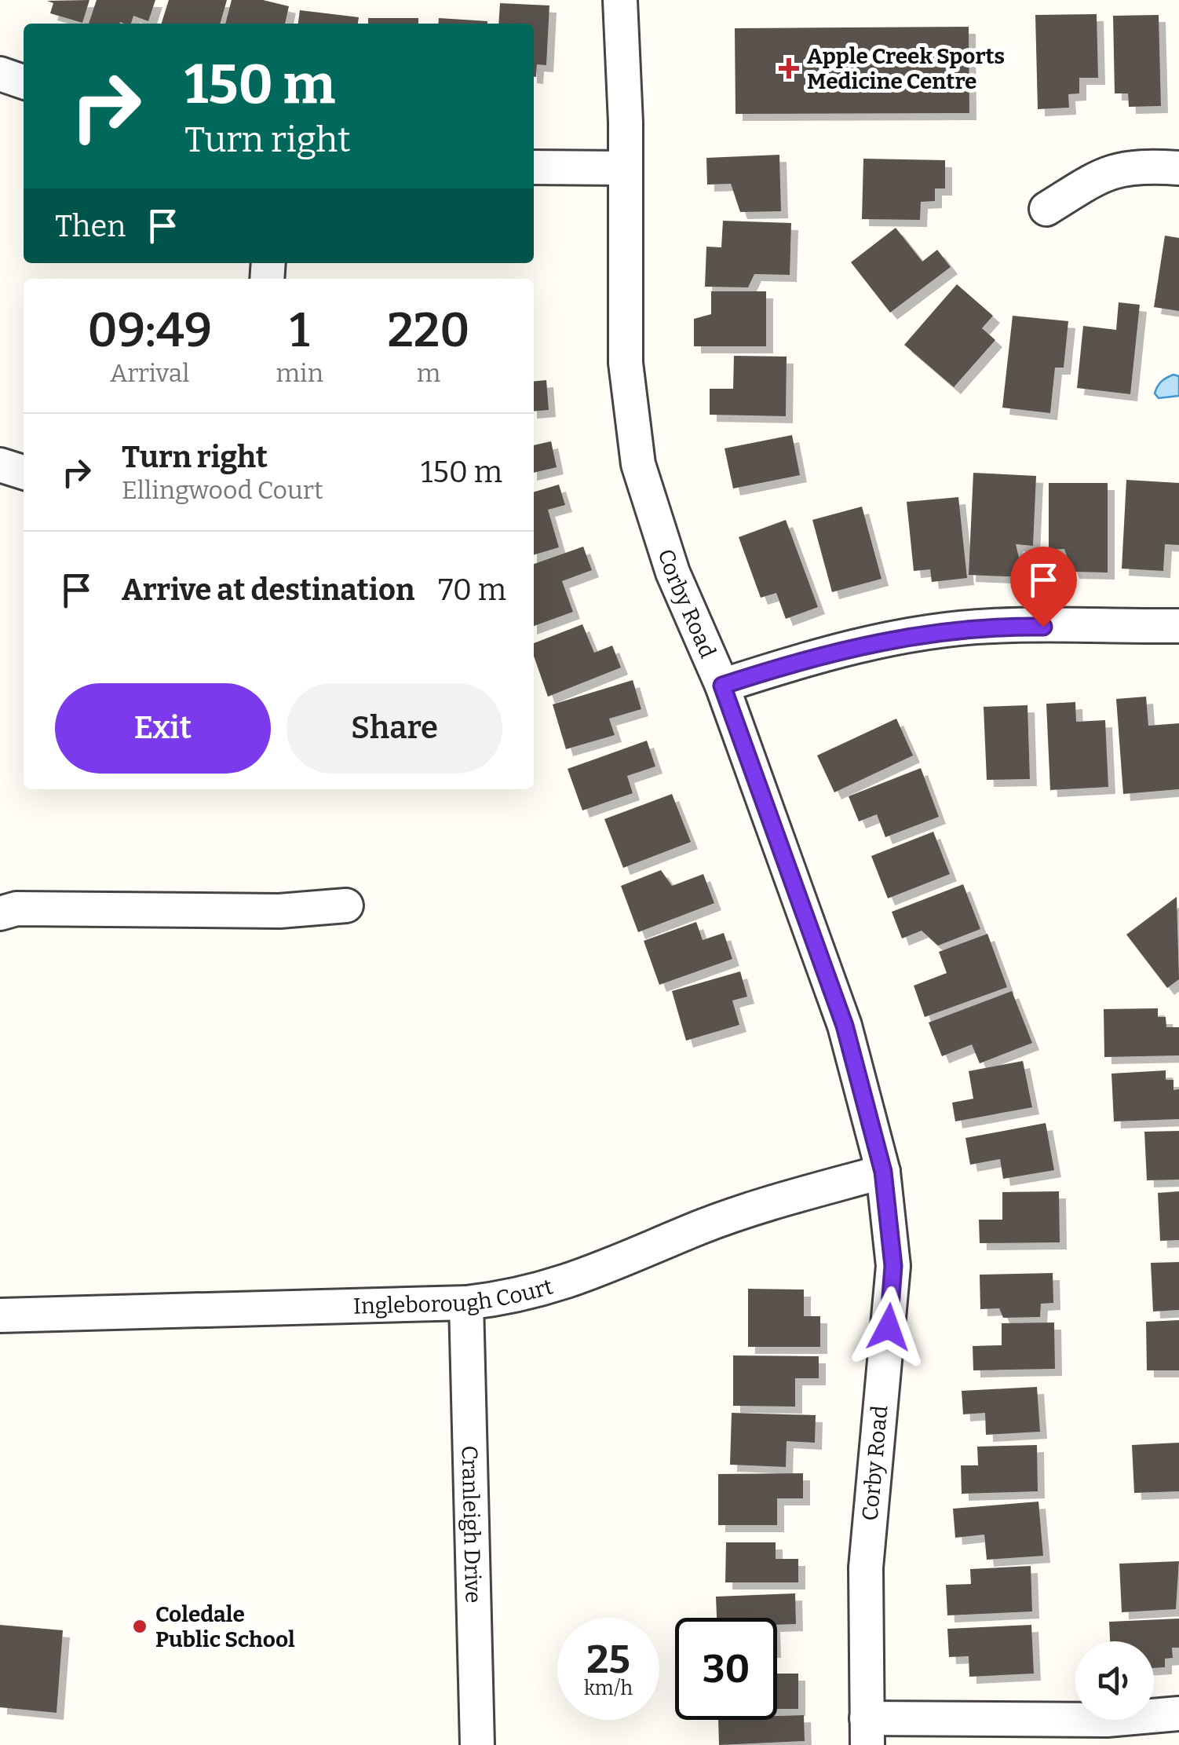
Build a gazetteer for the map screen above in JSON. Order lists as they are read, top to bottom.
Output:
{
  "streets": {
    "street": ["Corby Road", "Ingleborough Court", "Cranleigh Drive"]
  },
  "crossings": [
    ["Corby Road", "Ingleborough Court"],
    ["Ingleborough Court", "Cranleigh Drive"]
  ],
  "places": {
    "health": ["Apple Creek Sports Medicine Centre"],
    "other": ["Coledale Public School"]
  },
  "page": {
    "turn": ["150 m", "Turn right"],
    "then": "Then",
    "eta": [
      "09:49",
      "Arrival",
      "1",
      "min",
      "220",
      "m"
    ],
    "list": [
      {
        "name": "Turn right",
        "note": "Ellingwood Court",
        "value": "150 m"
      },
      {
        "name": "Arrive at destination",
        "value": "70 m"
      }
    ],
    "buttons": ["Exit", "Share"],
    "speed": "25 km/h",
    "limit": "30"
  }
}
